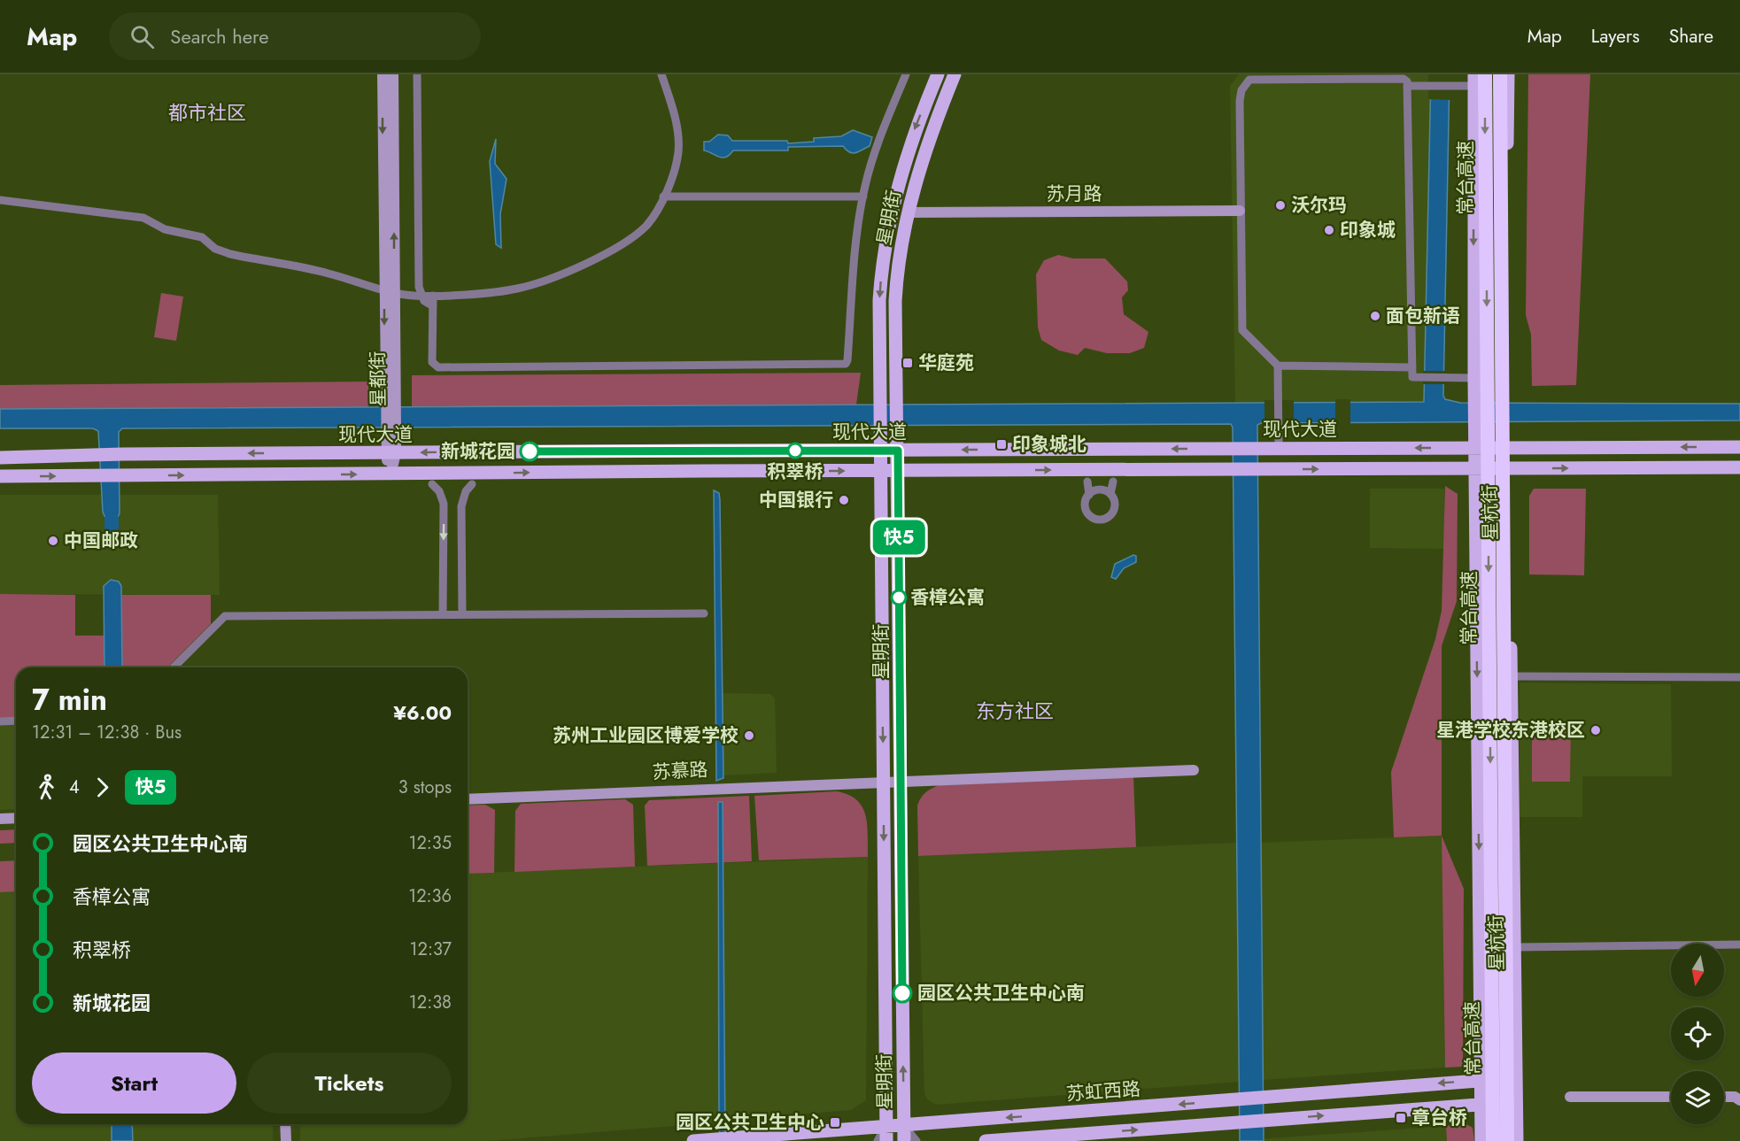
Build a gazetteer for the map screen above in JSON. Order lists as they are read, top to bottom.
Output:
{
  "streets": {
    "highway": ["常台高速"],
    "main road": [
      "苏月路",
      "星明街",
      "星都街",
      "现代大道",
      "星杭街",
      "苏慕路",
      "苏虹西路"
    ]
  },
  "crossings": [
    ["苏月路", "星明街"],
    ["星明街", "现代大道"],
    ["星明街", "苏慕路"],
    ["星明街", "苏虹西路"],
    ["星都街", "现代大道"],
    ["现代大道", "星杭街"],
    ["星杭街", "苏虹西路"]
  ],
  "districts": ["都市社区", "东方社区"],
  "places": {
    "other": [
      "沃尔玛",
      "印象城",
      "面包新语",
      "积翠桥",
      "新城花园",
      "中国银行",
      "中国邮政",
      "香樟公寓",
      "星港学校东港校区",
      "苏州工业园区博爱学校",
      "园区公共卫生中心南"
    ],
    "transit": [
      "华庭苑",
      "印象城北",
      "章台桥",
      "园区公共卫生中心"
    ]
  },
  "lines": ["bus line 快5"],
  "north": "bottom",
  "page": {
    "header": "Map",
    "search": "Search here",
    "nav": ["Map", "Layers", "Share"],
    "on_map": "快5",
    "heading": ["7 min", "12:31 – 12:38 · Bus", "¥6.00"],
    "legs": ["4", "快5", "3 stops"],
    "list": [
      {
        "name": "园区公共卫生中心南",
        "value": "12:35"
      },
      {
        "name": "香樟公寓",
        "value": "12:36"
      },
      {
        "name": "积翠桥",
        "value": "12:37"
      },
      {
        "name": "新城花园",
        "value": "12:38"
      }
    ],
    "buttons": ["Start", "Tickets"]
  }
}
